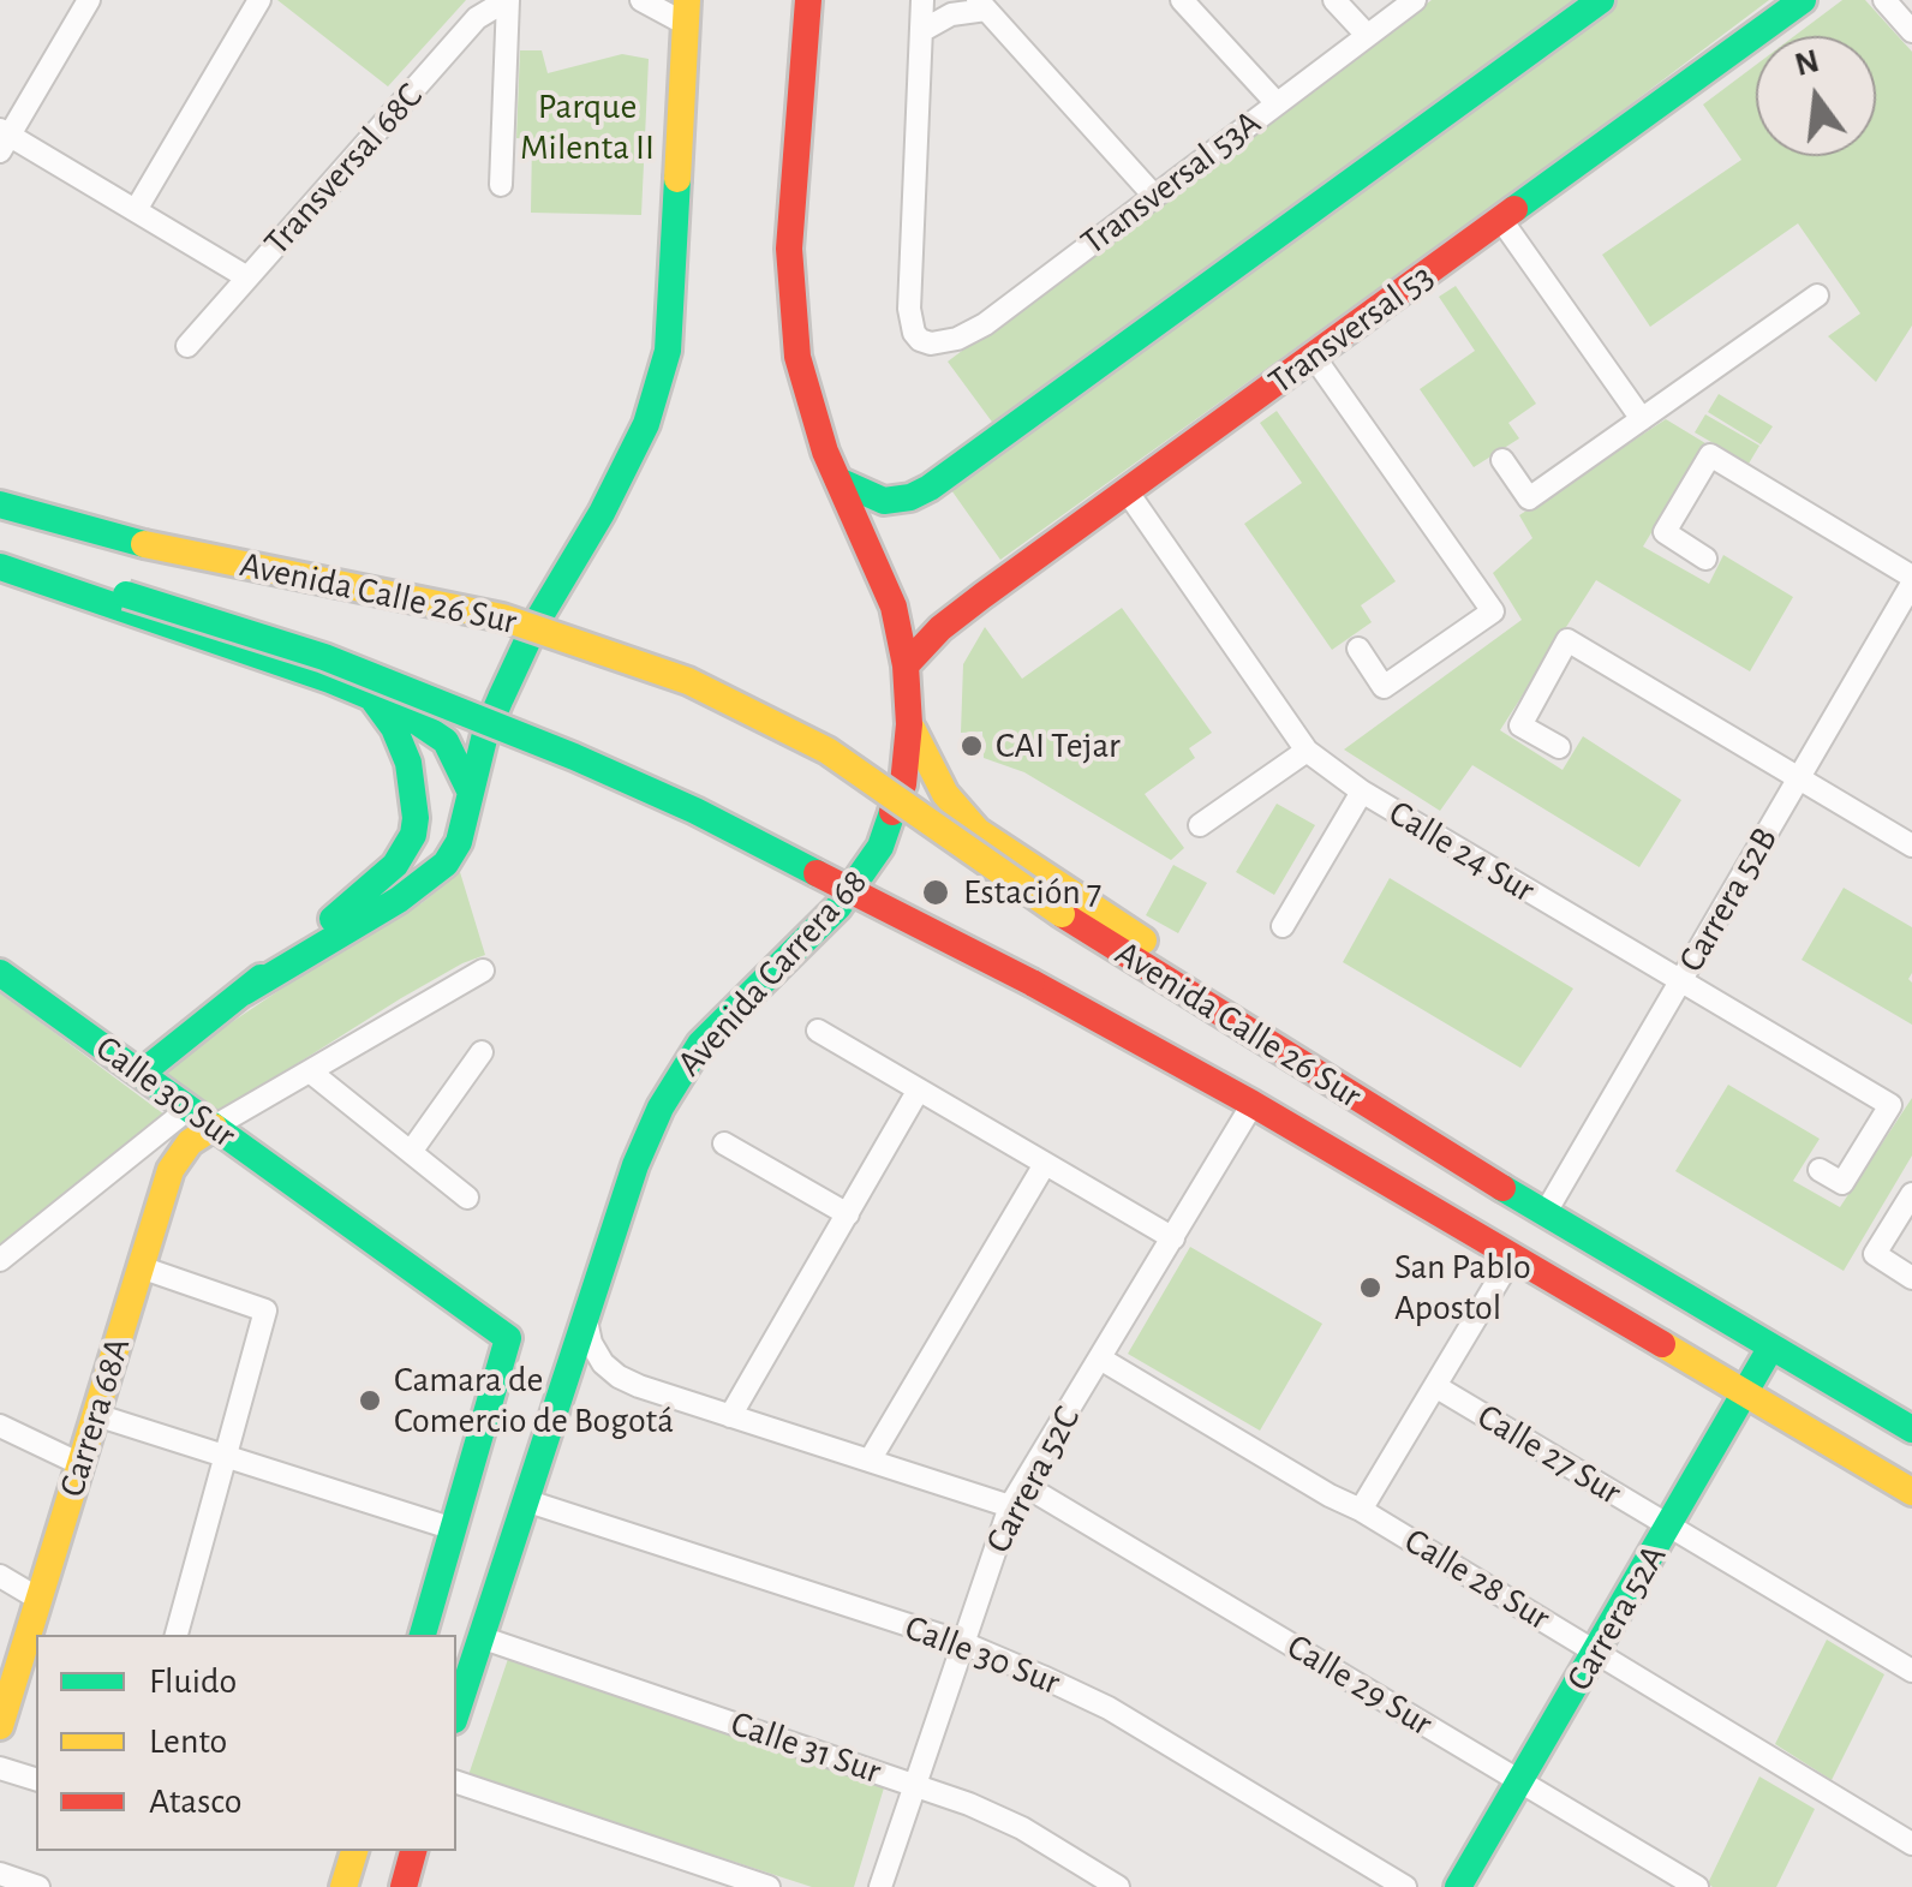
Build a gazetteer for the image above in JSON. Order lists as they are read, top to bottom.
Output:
{
  "streets": {
    "main road": [
      "Transversal 53",
      "Avenida Calle 26 Sur",
      "Avenida Carrera 68",
      "Calle 30 Sur",
      "Carrera 68A",
      "Carrera 52A"
    ],
    "street": [
      "Transversal 68C",
      "Transversal 53A",
      "Calle 24 Sur",
      "Carrera 52B",
      "Calle 27 Sur",
      "Carrera 52C",
      "Calle 28 Sur",
      "Calle 29 Sur",
      "Calle 31 Sur"
    ]
  },
  "crossings": [
    ["Transversal 53", "Calle 24 Sur"],
    ["Transversal 53", "Avenida Carrera 68"],
    ["Avenida Calle 26 Sur", "Carrera 52B"],
    ["Avenida Calle 26 Sur", "Carrera 52C"],
    ["Avenida Calle 26 Sur", "Carrera 52A"],
    ["Calle 24 Sur", "Carrera 52B"],
    ["Avenida Carrera 68", "Calle 30 Sur"],
    ["Avenida Carrera 68", "Calle 31 Sur"],
    ["Calle 30 Sur", "Carrera 68A"],
    ["Calle 30 Sur", "Carrera 52C"],
    ["Calle 27 Sur", "Carrera 52A"],
    ["Carrera 52C", "Calle 28 Sur"],
    ["Carrera 52C", "Calle 29 Sur"],
    ["Carrera 52C", "Calle 31 Sur"],
    ["Calle 28 Sur", "Carrera 52A"],
    ["Carrera 52A", "Calle 29 Sur"]
  ],
  "parks": ["Parque Milenta II"],
  "places": [
    "CAI Tejar",
    "Estación 7",
    "San Pablo Apostol",
    "Camara de Comercio de Bogotá"
  ],
  "legend": ["Fluido", "Lento", "Atasco"],
  "north": "top"
}
